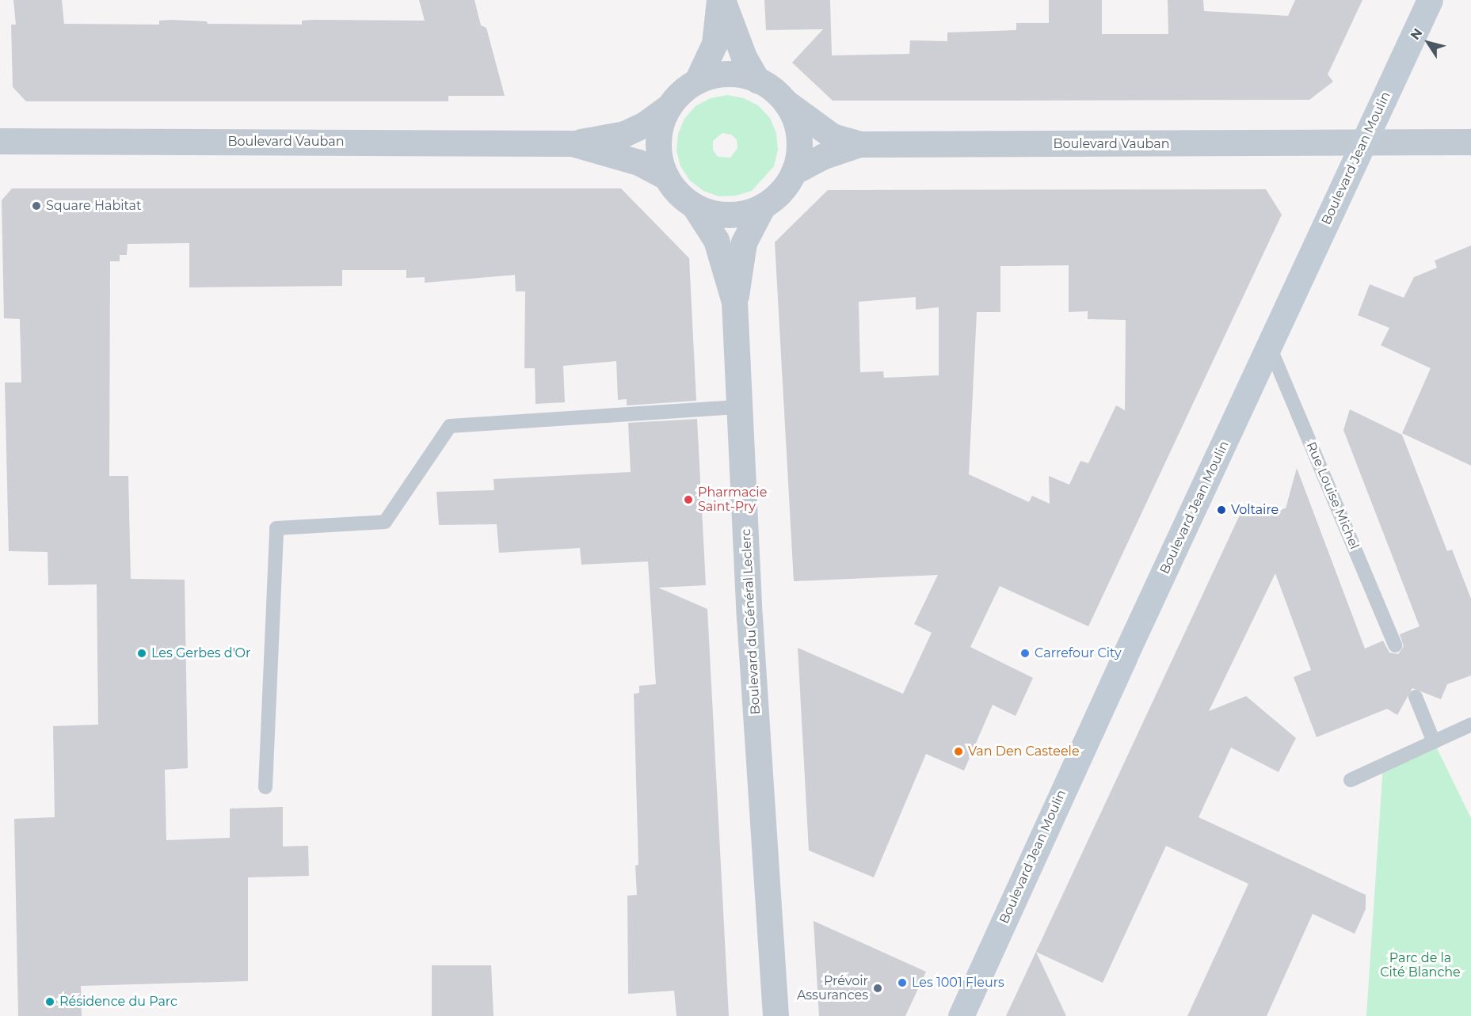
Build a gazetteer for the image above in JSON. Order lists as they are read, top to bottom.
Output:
{
  "streets": {
    "main road": ["Boulevard Jean Moulin"],
    "street": ["Boulevard Vauban", "Boulevard du Général Leclerc"],
    "lane": ["Rue Louise Michel"]
  },
  "crossings": [
    ["Boulevard Vauban", "Boulevard Jean Moulin"],
    ["Boulevard Vauban", "Boulevard du Général Leclerc"],
    ["Boulevard Jean Moulin", "Rue Louise Michel"]
  ],
  "parks": ["Parc de la Cité Blanche"],
  "places": [
    "Square Habitat",
    "Pharmacie Saint-Pry",
    "Voltaire",
    "Les Gerbes d'Or",
    "Carrefour City",
    "Van Den Casteele",
    "Les 1001 Fleurs",
    "Prévoir Assurances",
    "Résidence du Parc"
  ],
  "north": "top left"
}
